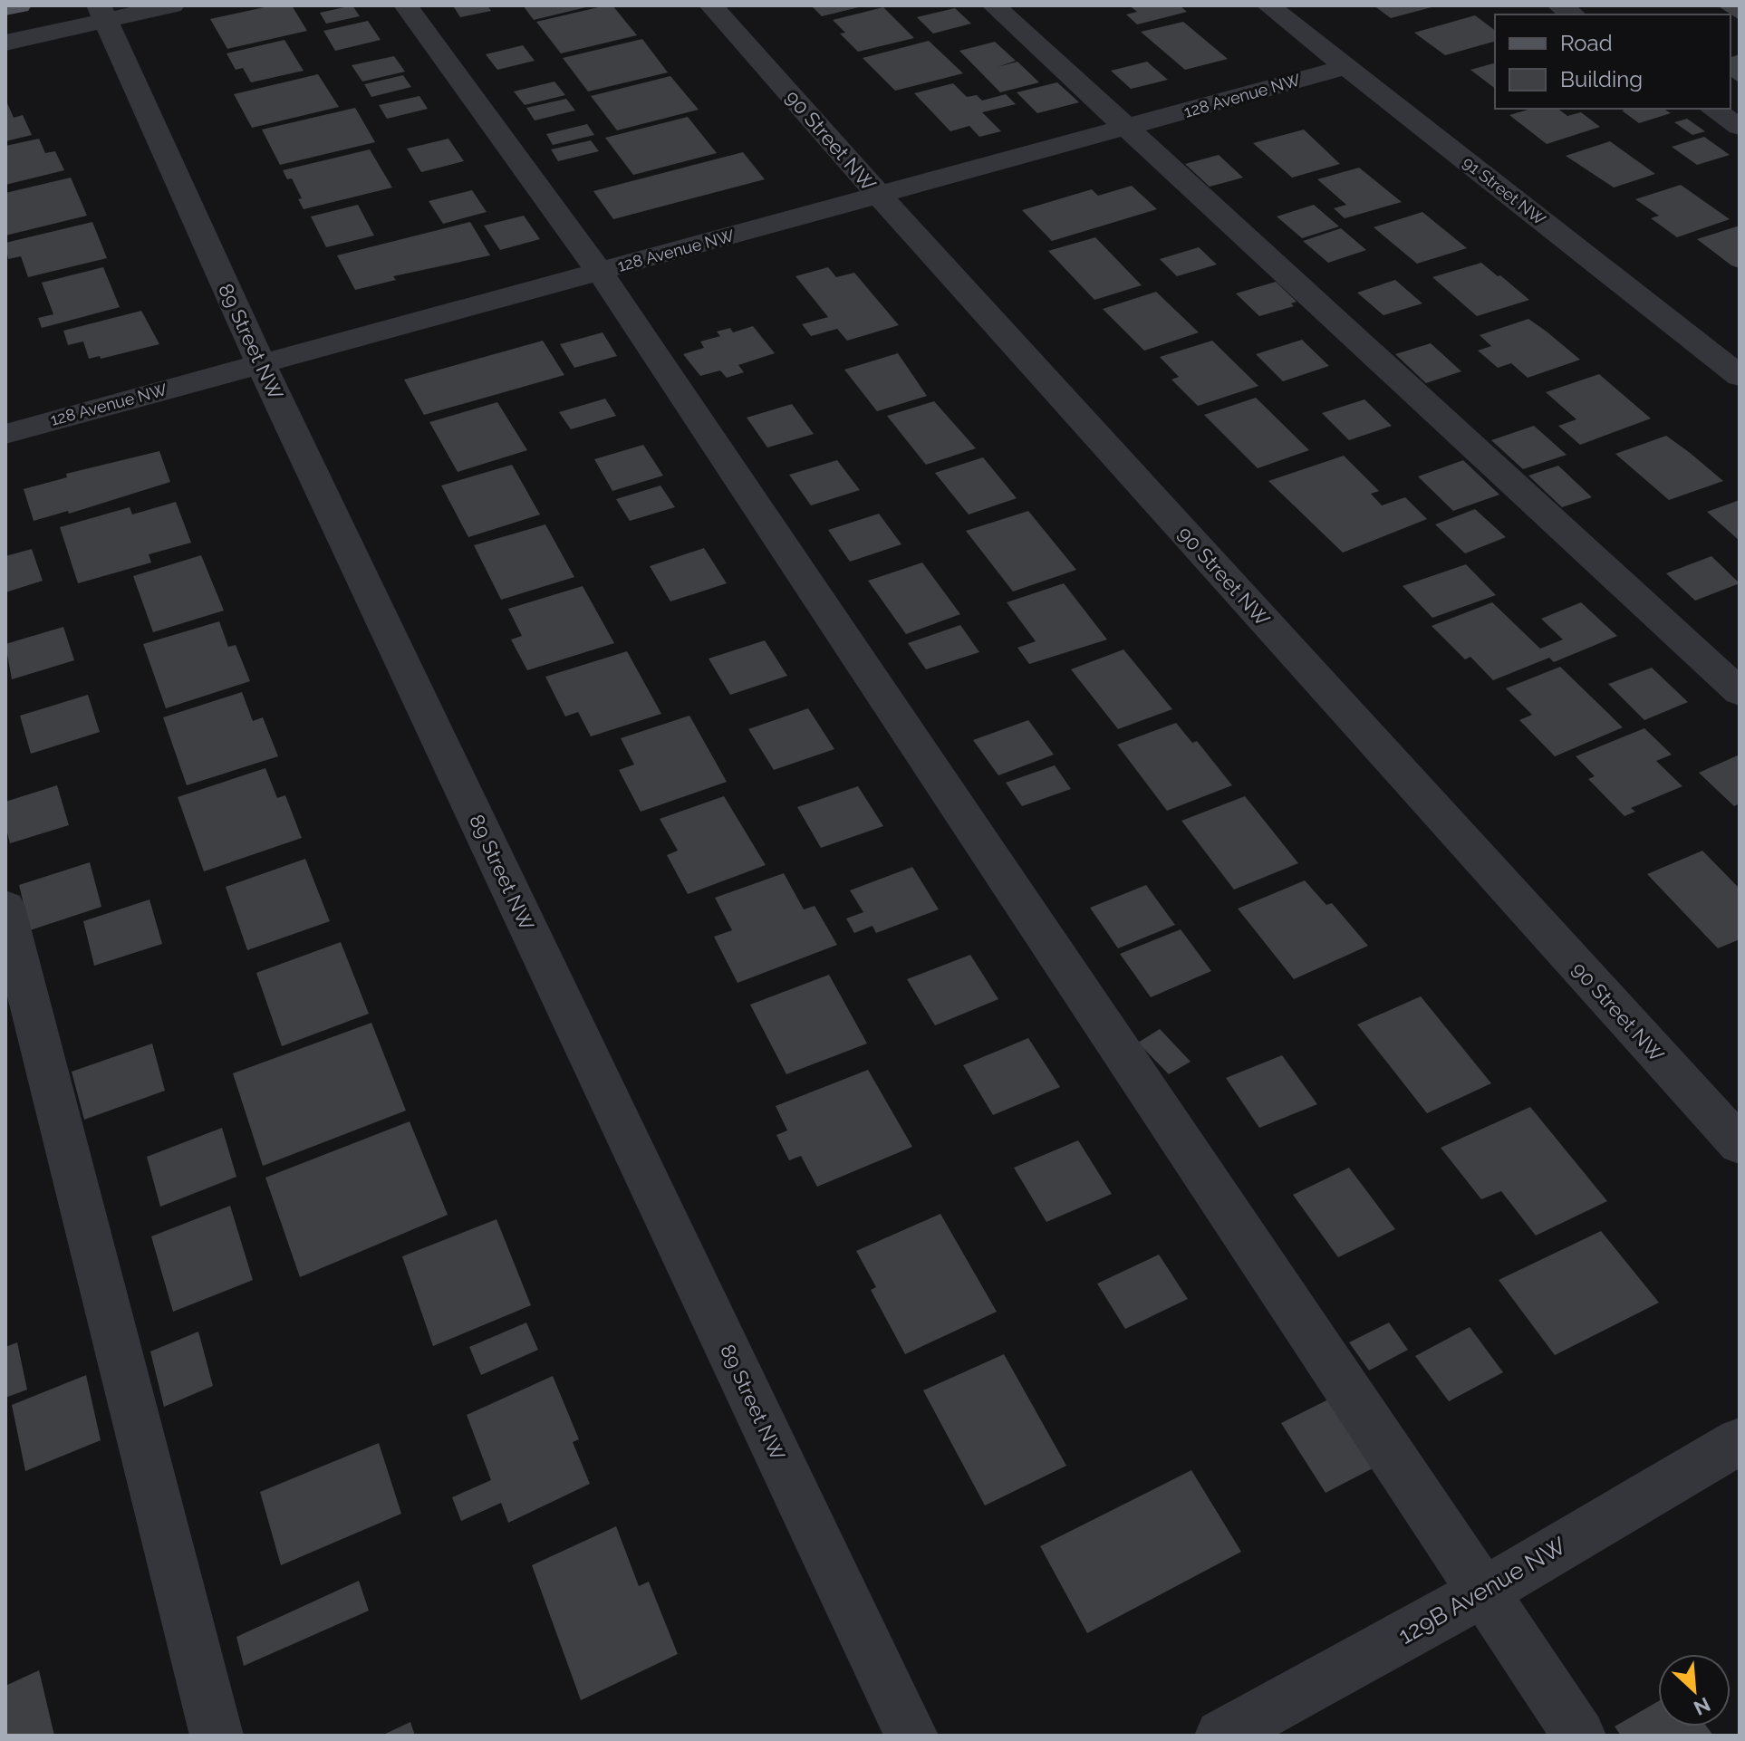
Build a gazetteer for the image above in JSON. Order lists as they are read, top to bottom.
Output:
{
  "streets": {
    "street": [
      "128 Avenue NW",
      "90 Street NW",
      "91 Street NW",
      "89 Street NW",
      "129B Avenue NW"
    ]
  },
  "crossings": [
    ["128 Avenue NW", "90 Street NW"],
    ["128 Avenue NW", "91 Street NW"],
    ["128 Avenue NW", "89 Street NW"]
  ],
  "legend": ["Road", "Building"],
  "north": "bottom right"
}
